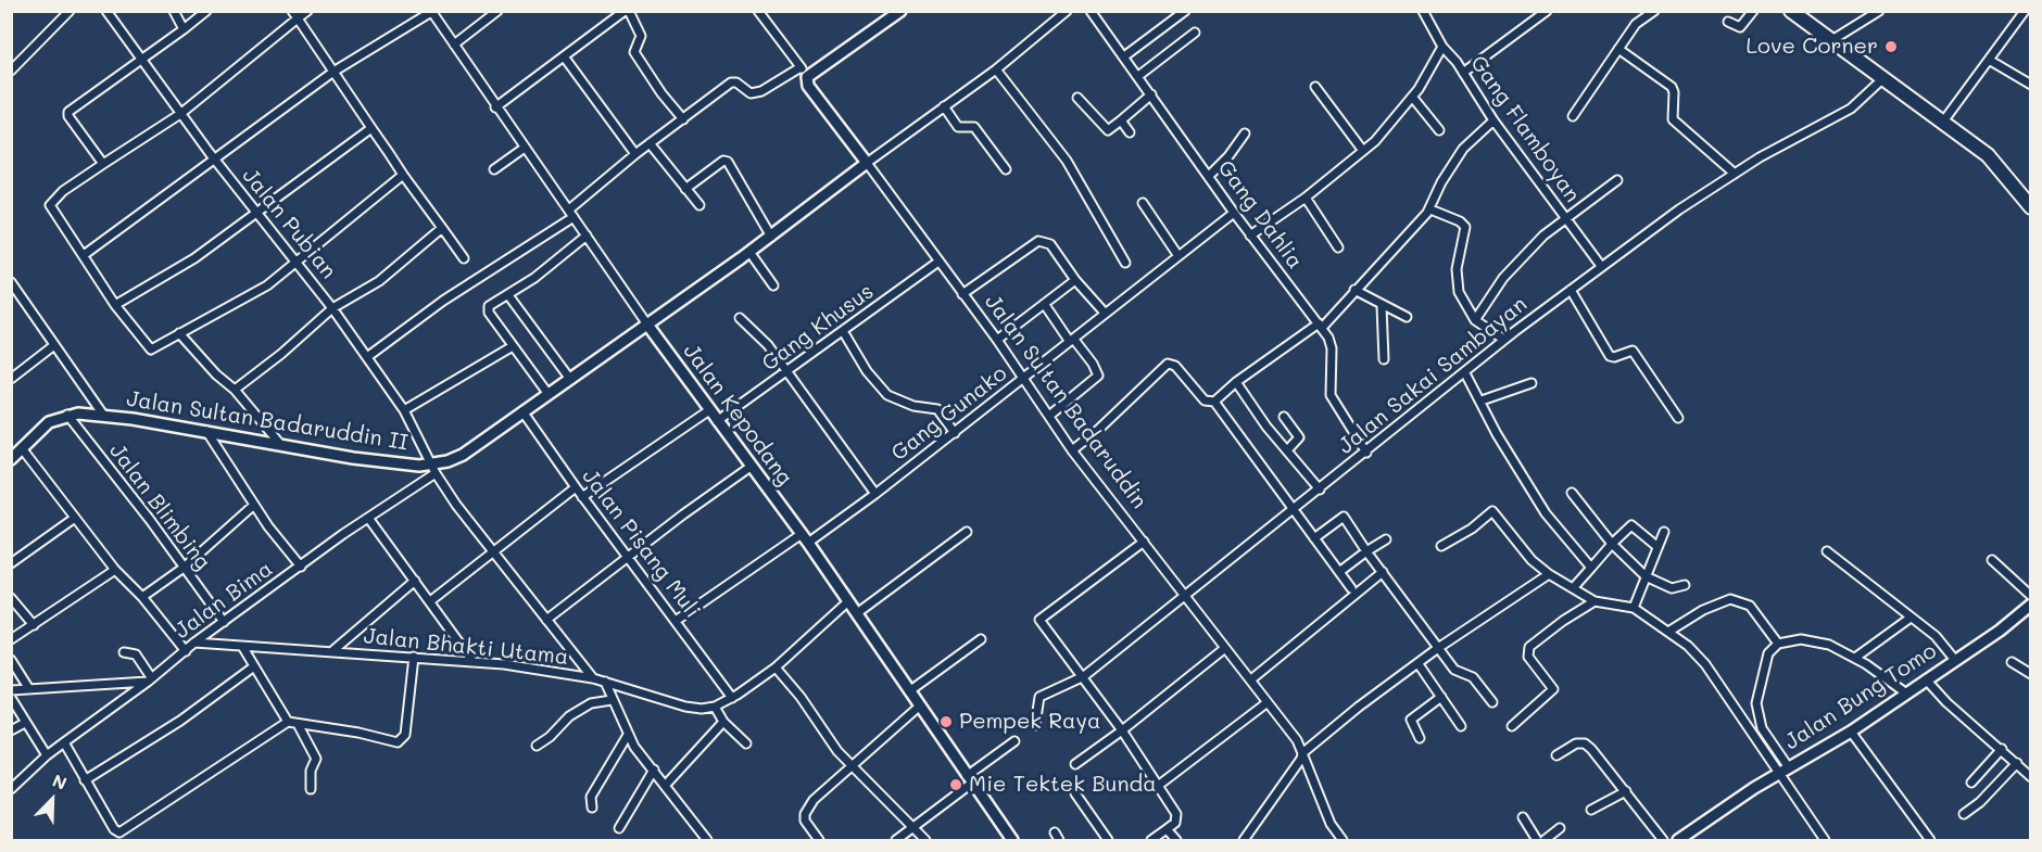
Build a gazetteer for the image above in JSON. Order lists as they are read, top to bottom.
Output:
{
  "streets": {
    "street": [
      "Gang Flamboyan",
      "Gang Dahlia",
      "Jalan Pubian",
      "Gang Khusus",
      "Jalan Sakai Sambayan",
      "Jalan Sultan Badaruddin",
      "Gang Gunako",
      "Jalan Kepodang",
      "Jalan Sultan Badaruddin II",
      "Jalan Blimbing",
      "Jalan Pisang Muli",
      "Jalan Bima",
      "Jalan Bhakti Utama",
      "Jalan Bung Tomo"
    ]
  },
  "crossings": [
    ["Gang Flamboyan", "Jalan Sakai Sambayan"],
    ["Gang Dahlia", "Jalan Sakai Sambayan"],
    ["Gang Dahlia", "Gang Gunako"],
    ["Jalan Pubian", "Jalan Sultan Badaruddin II"],
    ["Jalan Pubian", "Jalan Bima"],
    ["Jalan Pubian", "Jalan Bhakti Utama"],
    ["Gang Khusus", "Jalan Sultan Badaruddin"],
    ["Gang Khusus", "Jalan Kepodang"],
    ["Jalan Sakai Sambayan", "Jalan Sultan Badaruddin"],
    ["Jalan Sultan Badaruddin", "Gang Gunako"],
    ["Jalan Sultan Badaruddin", "Jalan Sultan Badaruddin II"],
    ["Gang Gunako", "Jalan Kepodang"],
    ["Gang Gunako", "Jalan Pisang Muli"],
    ["Jalan Kepodang", "Jalan Sultan Badaruddin II"],
    ["Jalan Kepodang", "Jalan Bhakti Utama"],
    ["Jalan Sultan Badaruddin II", "Jalan Blimbing"],
    ["Jalan Sultan Badaruddin II", "Jalan Pisang Muli"],
    ["Jalan Sultan Badaruddin II", "Jalan Bima"],
    ["Jalan Blimbing", "Jalan Bima"],
    ["Jalan Pisang Muli", "Jalan Bhakti Utama"],
    ["Jalan Bima", "Jalan Bhakti Utama"]
  ],
  "places": ["Love Corner", "Pempek Raya", "Mie Tektek Bunda"],
  "north": "top right"
}
